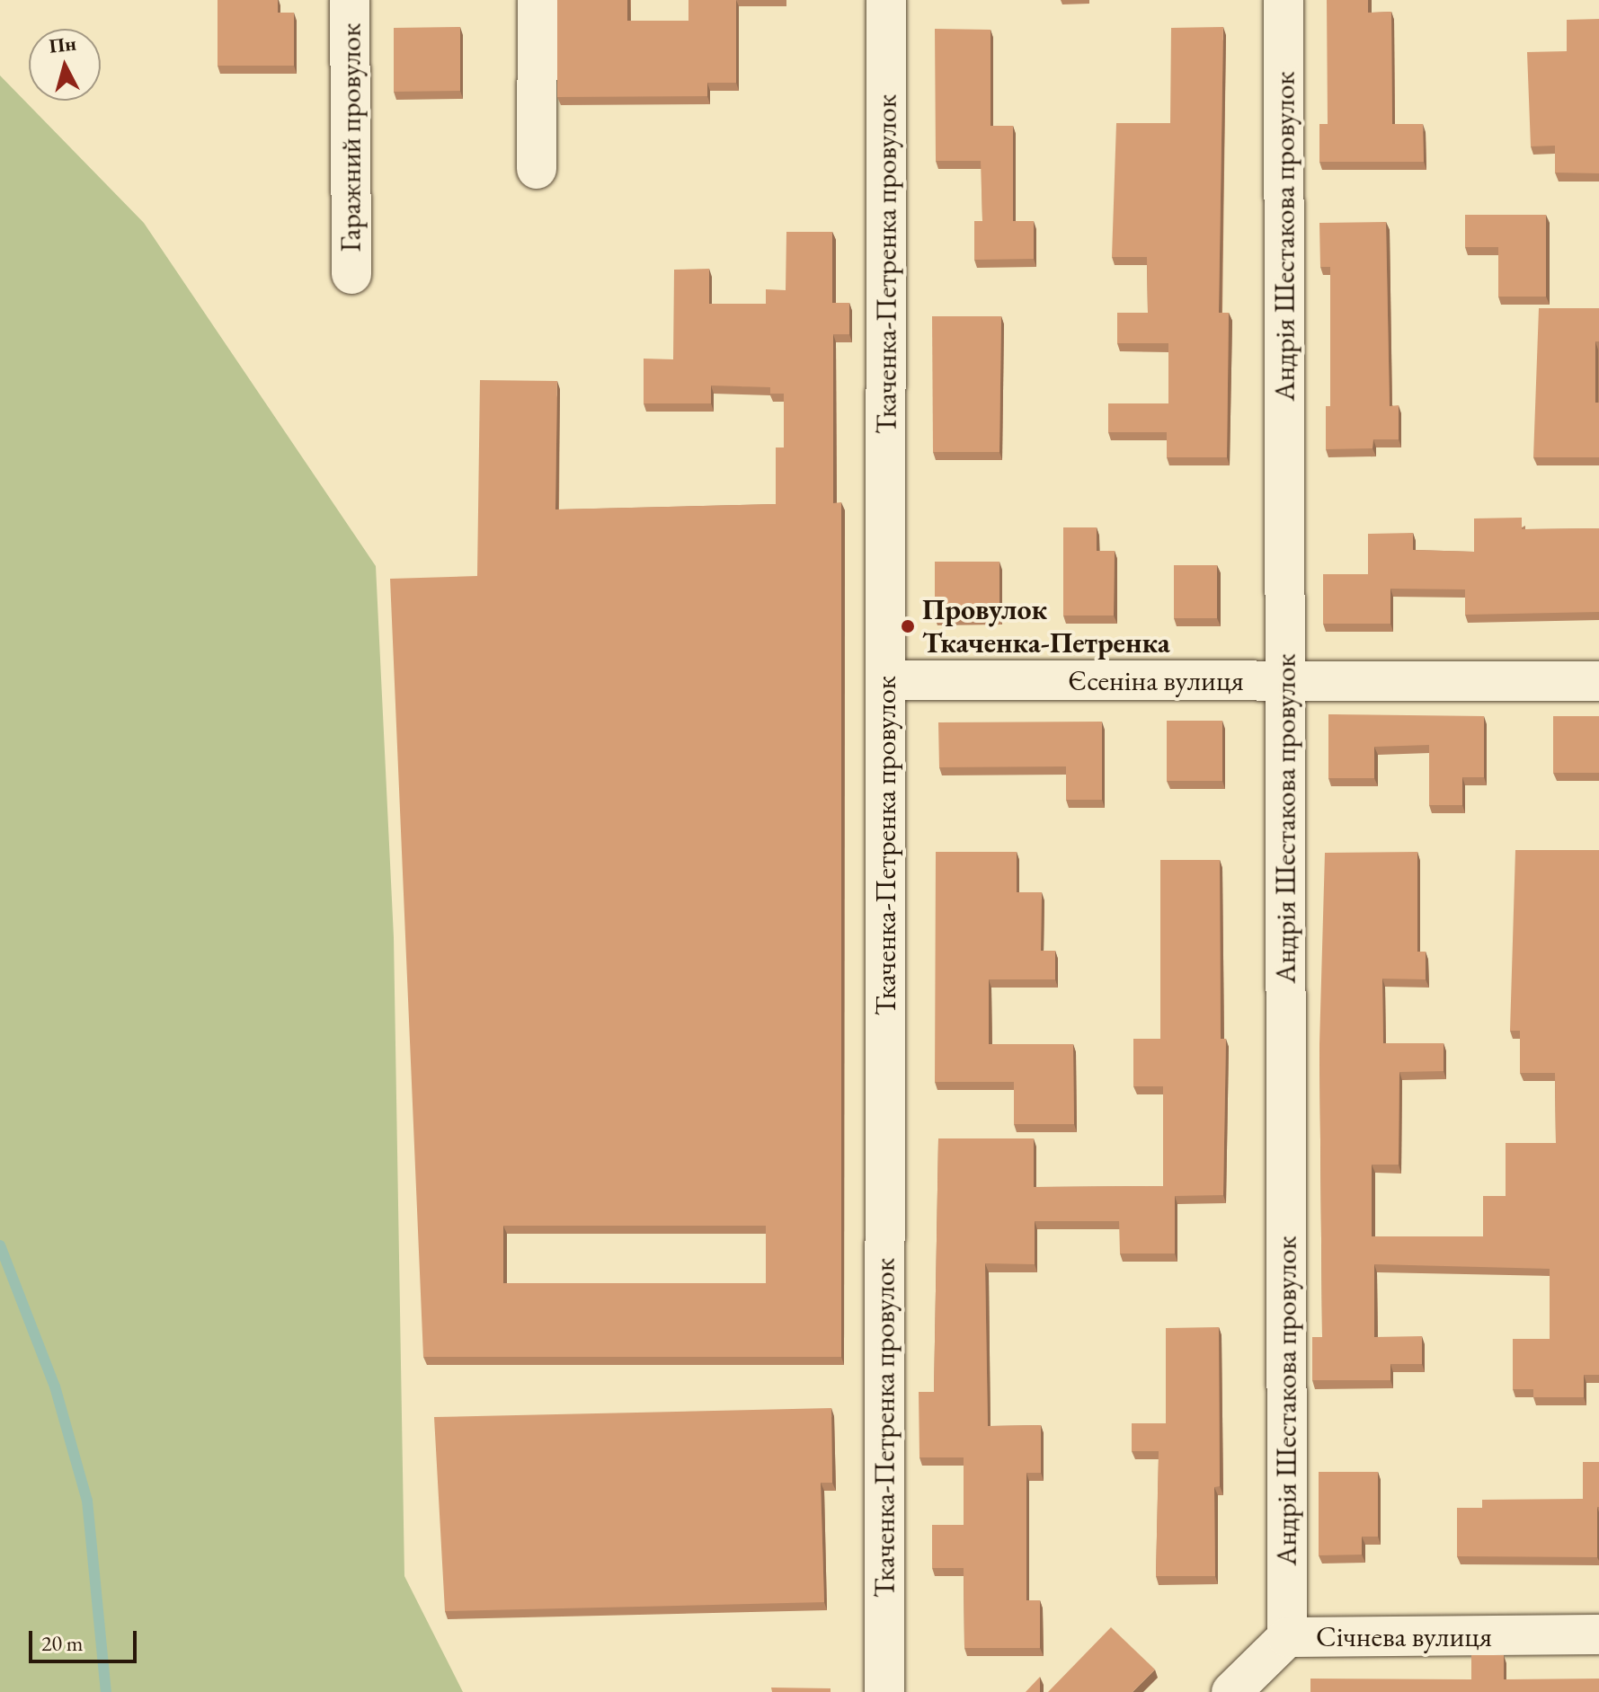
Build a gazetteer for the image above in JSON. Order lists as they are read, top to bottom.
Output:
{
  "streets": {
    "street": [
      "Гаражний провулок",
      "Андрія Шестакова провулок",
      "Ткаченка-Петренка провулок",
      "Єсеніна вулиця",
      "Січнева вулиця"
    ]
  },
  "crossings": [
    ["Андрія Шестакова провулок", "Єсеніна вулиця"],
    ["Андрія Шестакова провулок", "Січнева вулиця"],
    ["Ткаченка-Петренка провулок", "Єсеніна вулиця"]
  ],
  "places": ["Провулок Ткаченка-Петренка"],
  "scale_bar": "20 m",
  "north": "top"
}
